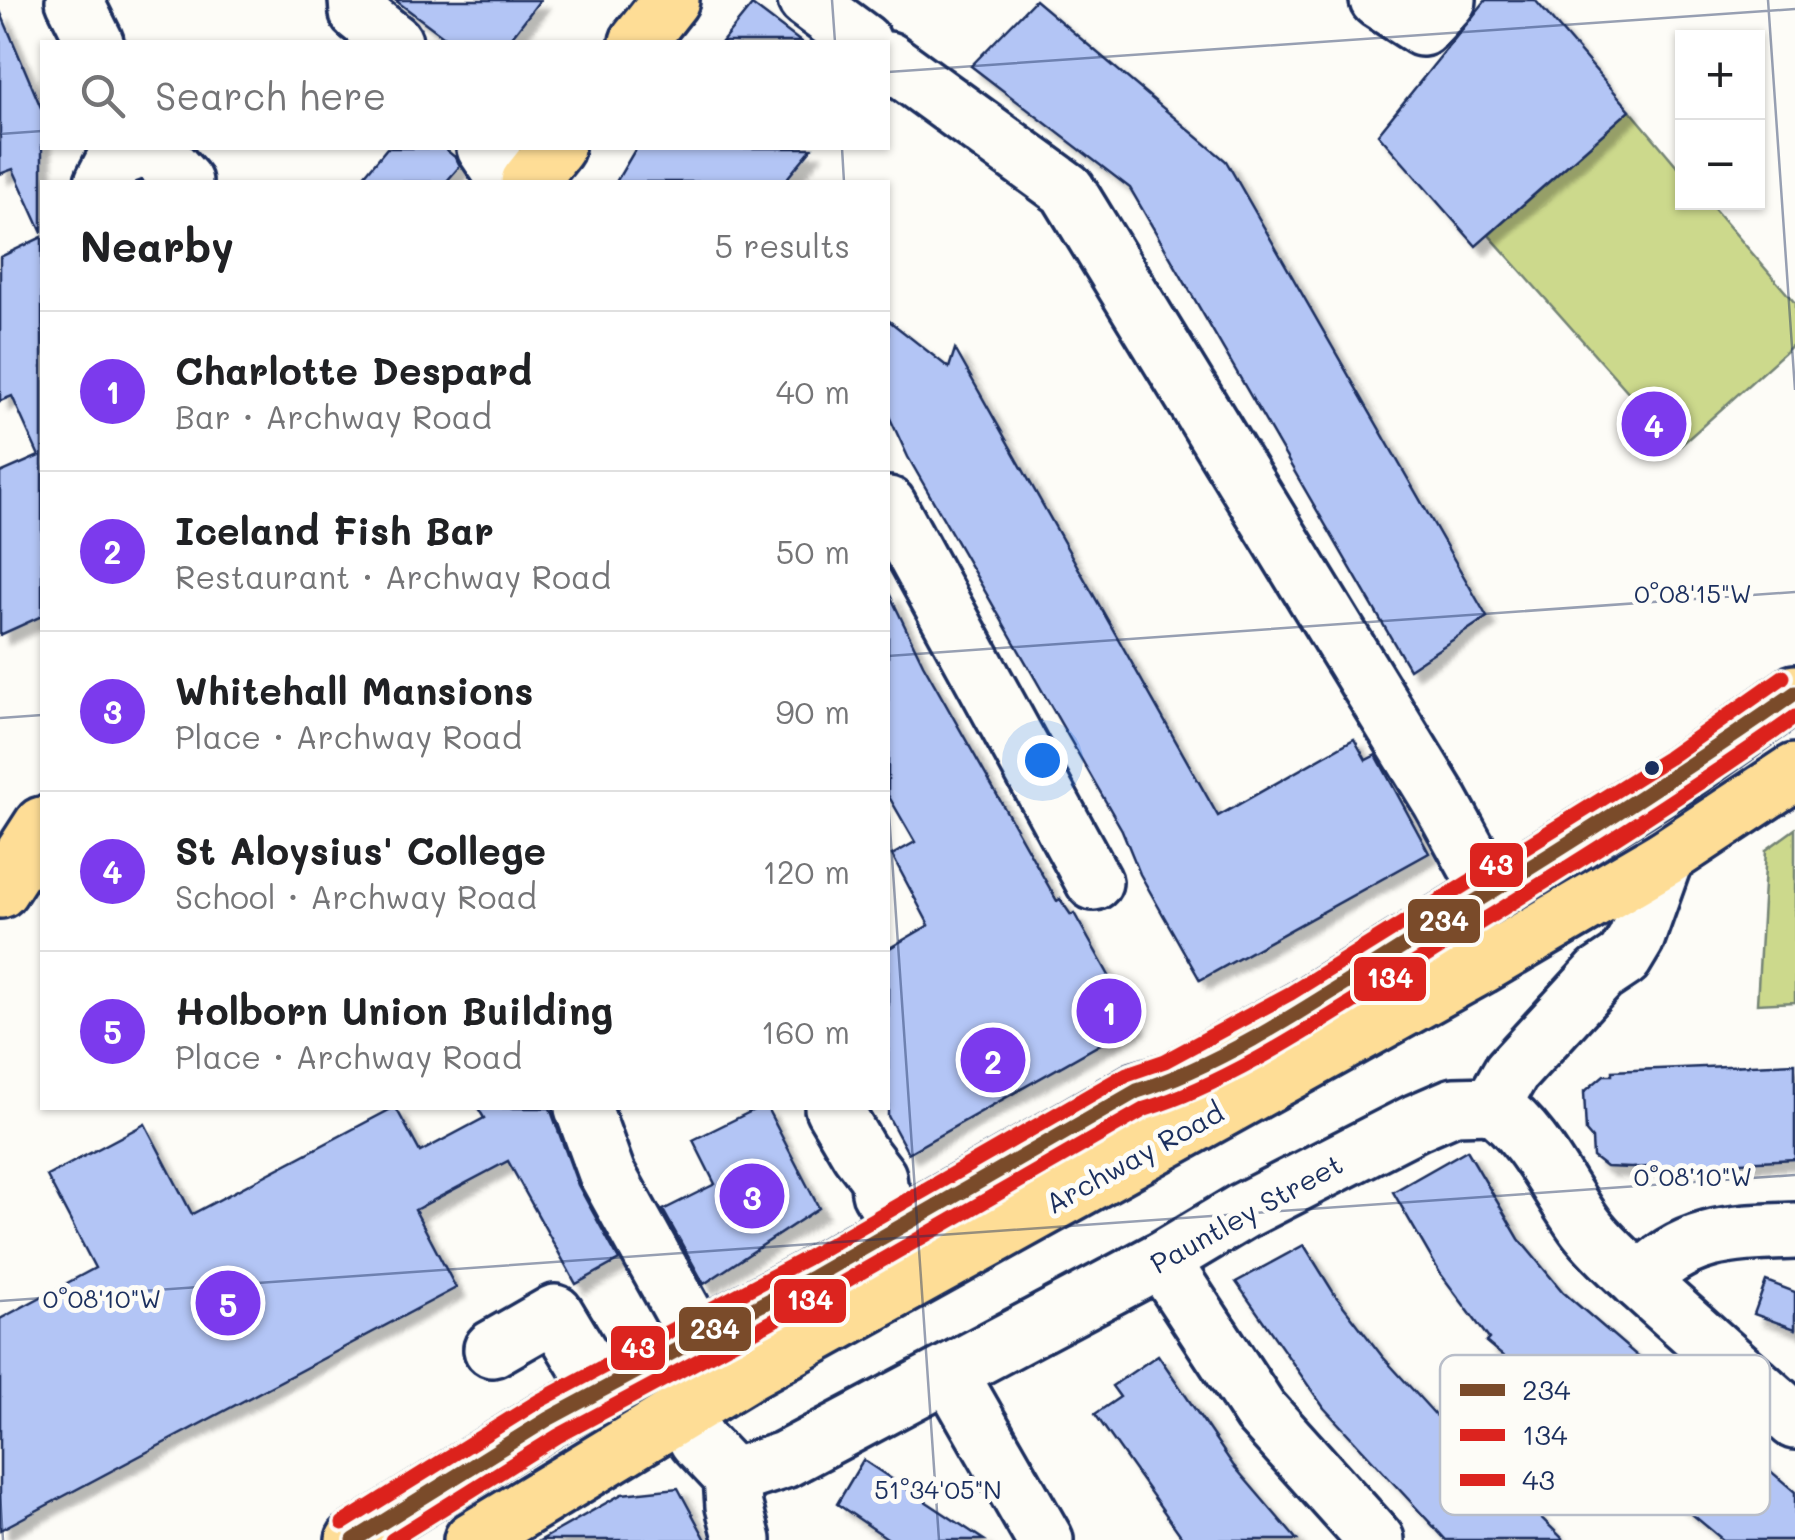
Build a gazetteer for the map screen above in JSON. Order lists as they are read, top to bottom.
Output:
{
  "streets": {
    "main road": ["Archway Road"],
    "street": ["Pauntley Street"]
  },
  "lines": ["transit line 43", "transit line 234", "transit line 134"],
  "legend": ["234", "134", "43"],
  "page": {
    "map_buttons": ["+", "−"],
    "search": "Search here",
    "heading": ["Nearby", "5 results"],
    "list": [
      {
        "mark": "1",
        "name": "Charlotte Despard",
        "note": "Bar · Archway Road",
        "value": "40 m"
      },
      {
        "mark": "2",
        "name": "Iceland Fish Bar",
        "note": "Restaurant · Archway Road",
        "value": "50 m"
      },
      {
        "mark": "3",
        "name": "Whitehall Mansions",
        "note": "Place · Archway Road",
        "value": "90 m"
      },
      {
        "mark": "4",
        "name": "St Aloysius' College",
        "note": "School · Archway Road",
        "value": "120 m"
      },
      {
        "mark": "5",
        "name": "Holborn Union Building",
        "note": "Place · Archway Road",
        "value": "160 m"
      }
    ],
    "pins": [
      "4",
      "1",
      "2",
      "3",
      "5"
    ]
  },
  "coordinates": ["0°08'15\"W", "0°08'10\"W", "51°34'05\"N"]
}
